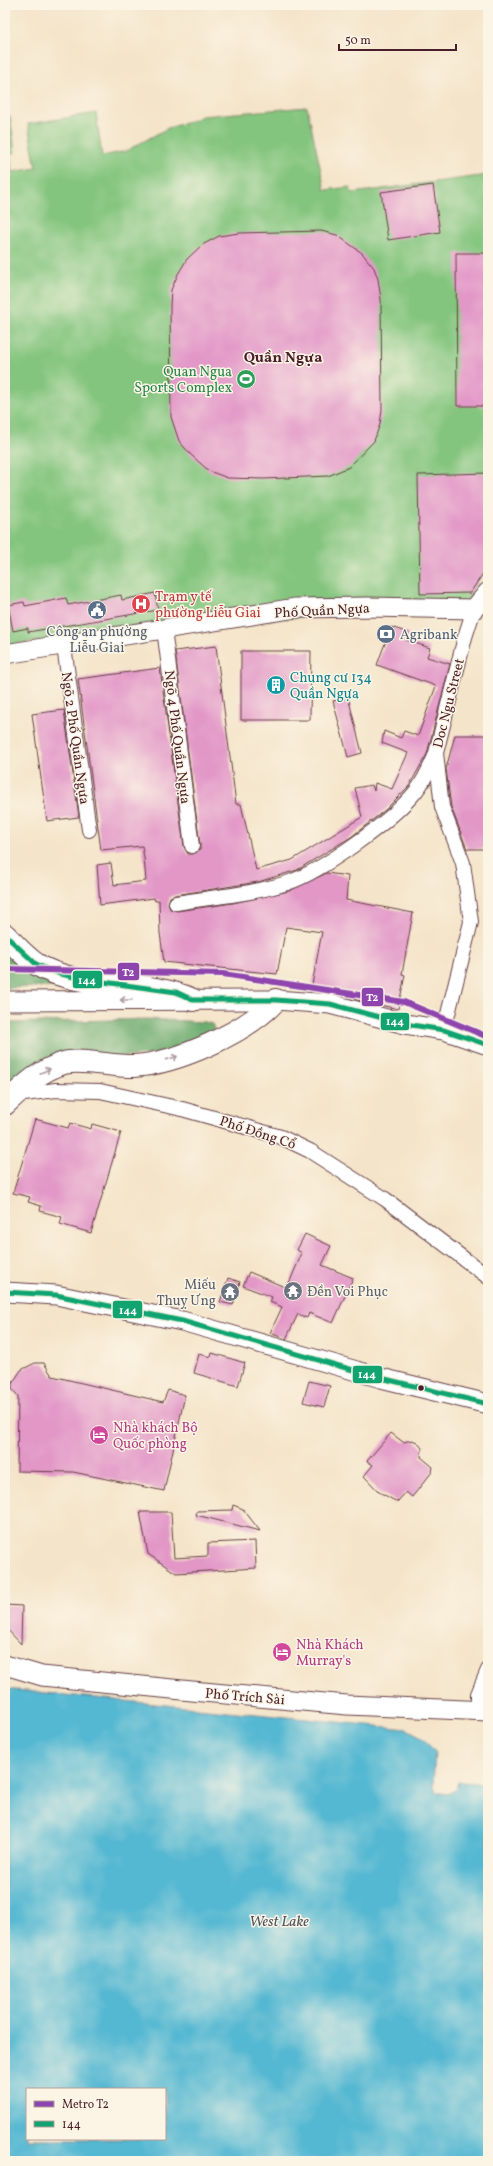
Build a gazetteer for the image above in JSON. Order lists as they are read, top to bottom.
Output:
{
  "streets": {
    "main road": ["Phố Quần Ngựa", "Doc Ngu Street", "Phố Trích Sài"],
    "street": ["Ngõ 4 Phố Quần Ngựa", "Ngõ 2 Phố Quần Ngựa", "Phố Đồng Cổ"]
  },
  "crossings": [
    ["Phố Quần Ngựa", "Doc Ngu Street"],
    ["Phố Quần Ngựa", "Ngõ 4 Phố Quần Ngựa"],
    ["Phố Quần Ngựa", "Ngõ 2 Phố Quần Ngựa"]
  ],
  "districts": ["Quần Ngựa"],
  "water": ["West Lake"],
  "places": {
    "sports": ["Quan Ngua Sports Complex"],
    "hospital": ["Trạm y tế phường Liễu Giai"],
    "public building": ["Công an phường Liễu Giai"],
    "bank": ["Agribank"],
    "building": ["Chung cư 134 Quần Ngựa"],
    "temple": ["Đền Voi Phục", "Miếu Thuỵ Ưng"],
    "hotel": ["Nhà khách Bộ Quốc phòng", "Nhà Khách Murray's"]
  },
  "lines": ["transit line 144", "metro line T2"],
  "legend": ["Metro T2", "144"],
  "scale_bar": "50 m"
}
